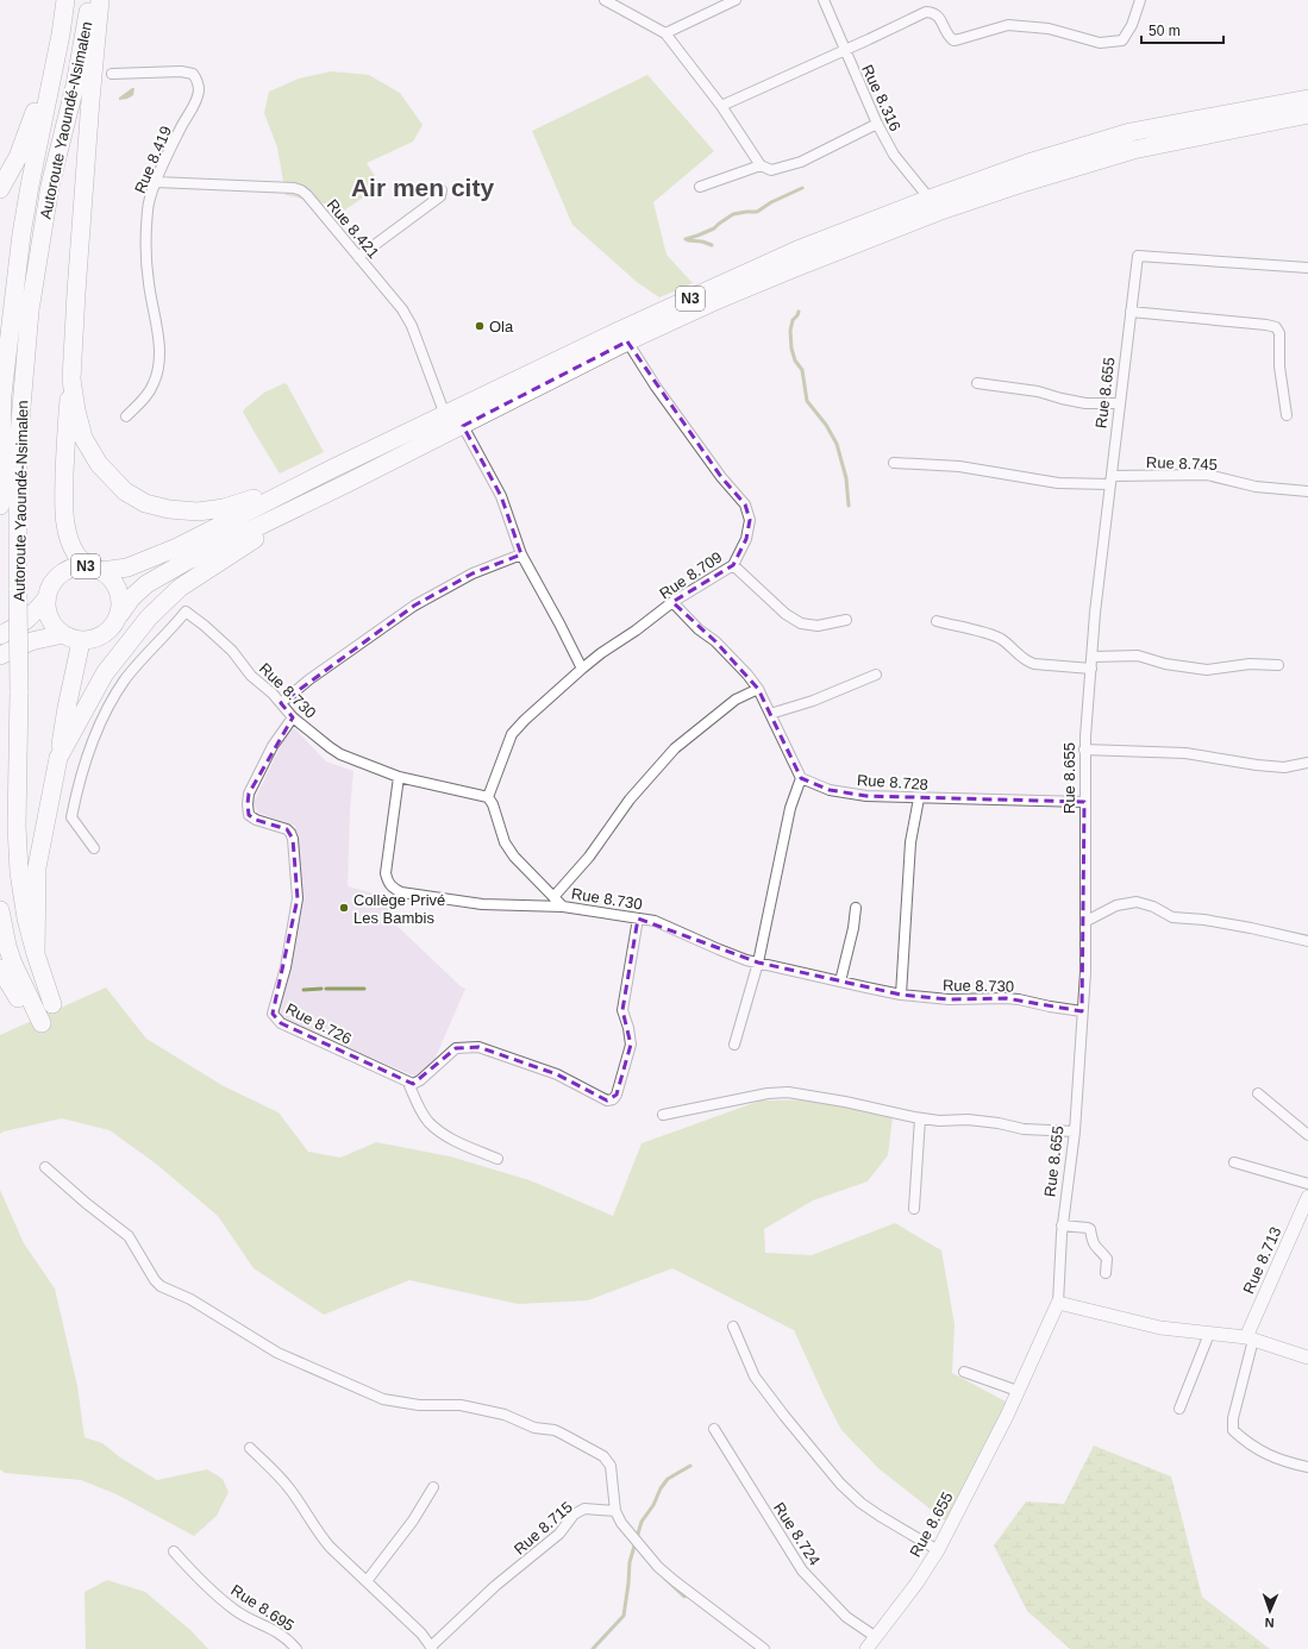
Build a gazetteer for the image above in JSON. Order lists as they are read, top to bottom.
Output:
{
  "streets": {
    "highway": ["Autoroute Yaoundé-Nsimalen", "N3"],
    "street": [
      "Rue 8.316",
      "Rue 8.419",
      "Rue 8.421",
      "Rue 8.655",
      "Rue 8.745",
      "Rue 8.709",
      "Rue 8.730",
      "Rue 8.728",
      "Rue 8.726",
      "Rue 8.713",
      "Rue 8.715",
      "Rue 8.724",
      "Rue 8.695"
    ]
  },
  "crossings": [
    ["Rue 8.316", "N3"],
    ["Rue 8.419", "Rue 8.421"],
    ["Rue 8.421", "N3"],
    ["N3", "Rue 8.709"],
    ["Rue 8.655", "Rue 8.745"],
    ["Rue 8.655", "Rue 8.730"],
    ["Rue 8.655", "Rue 8.728"],
    ["Rue 8.655", "Rue 8.724"],
    ["Rue 8.709", "Rue 8.730"],
    ["Rue 8.730", "Rue 8.726"]
  ],
  "districts": ["Air men city"],
  "places": ["Ola", "Collège Privé Les Bambis"],
  "scale_bar": "50 m",
  "north": "bottom"
}
